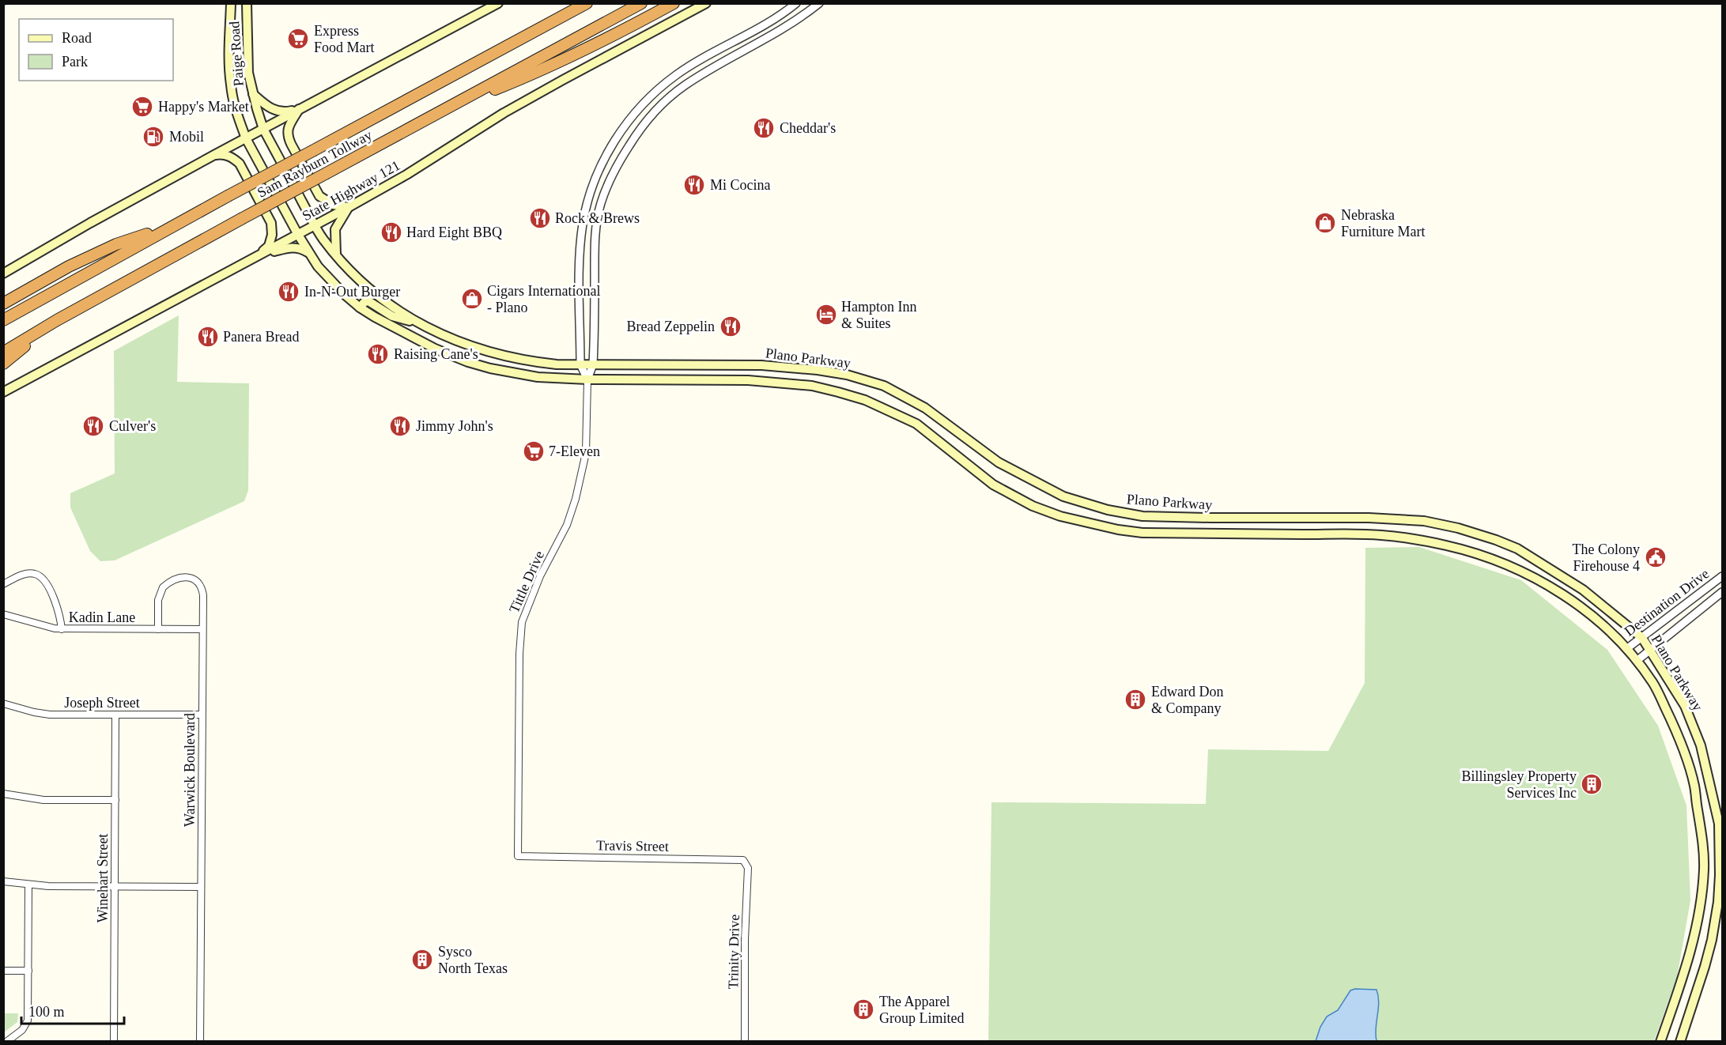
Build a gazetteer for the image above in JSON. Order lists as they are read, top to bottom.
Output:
{
  "streets": {
    "highway": ["Sam Rayburn Tollway"],
    "main road": ["Paige Road", "State Highway 121", "Plano Parkway"],
    "street": [
      "Tittle Drive",
      "Destination Drive",
      "Kadin Lane",
      "Joseph Street",
      "Warwick Boulevard",
      "Travis Street",
      "Winehart Street",
      "Trinity Drive"
    ]
  },
  "crossings": [
    ["Paige Road", "Plano Parkway"],
    ["State Highway 121", "Plano Parkway"],
    ["Plano Parkway", "Tittle Drive"],
    ["Plano Parkway", "Destination Drive"],
    ["Tittle Drive", "Travis Street"],
    ["Kadin Lane", "Warwick Boulevard"],
    ["Joseph Street", "Warwick Boulevard"],
    ["Joseph Street", "Winehart Street"],
    ["Travis Street", "Trinity Drive"]
  ],
  "places": {
    "supermarket": ["Express Food Mart", "Happy's Market", "7-Eleven"],
    "restaurant": [
      "Cheddar's",
      "Mi Cocina",
      "Rock & Brews",
      "Hard Eight BBQ",
      "In-N-Out Burger",
      "Bread Zeppelin",
      "Panera Bread",
      "Raising Cane's",
      "Culver's",
      "Jimmy John's"
    ],
    "fuel station": ["Mobil"],
    "shop": ["Nebraska Furniture Mart", "Cigars International - Plano"],
    "hotel": ["Hampton Inn & Suites"],
    "public building": ["The Colony Firehouse 4"],
    "building": [
      "Edward Don & Company",
      "Billingsley Property Services Inc",
      "Sysco North Texas",
      "The Apparel Group Limited"
    ]
  },
  "legend": ["Road", "Park"],
  "scale_bar": "100 m"
}
